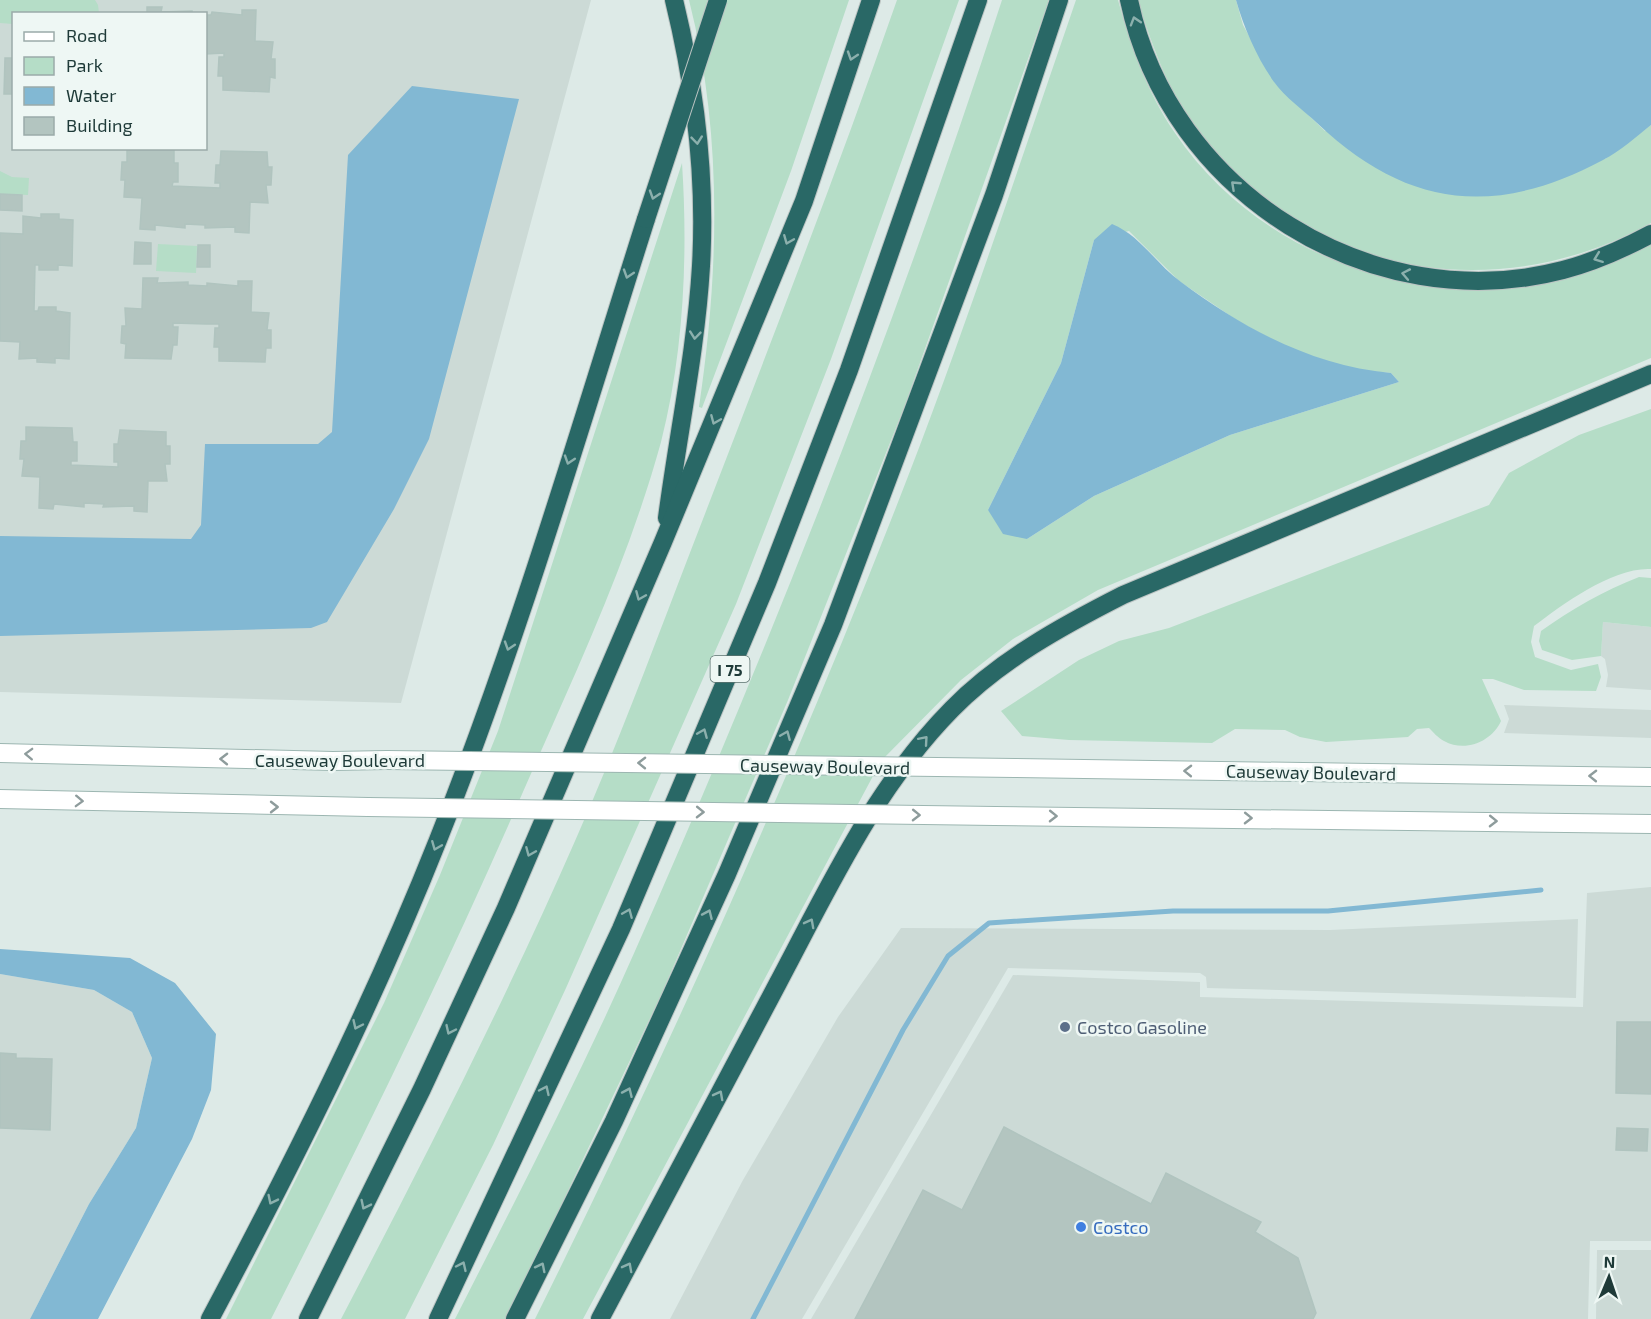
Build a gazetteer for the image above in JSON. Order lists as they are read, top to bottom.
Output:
{
  "streets": {
    "highway": ["I 75"],
    "main road": ["Causeway Boulevard"]
  },
  "places": ["Costco Gasoline", "Costco"],
  "legend": [
    "Road",
    "Park",
    "Water",
    "Building"
  ],
  "north": "top"
}
